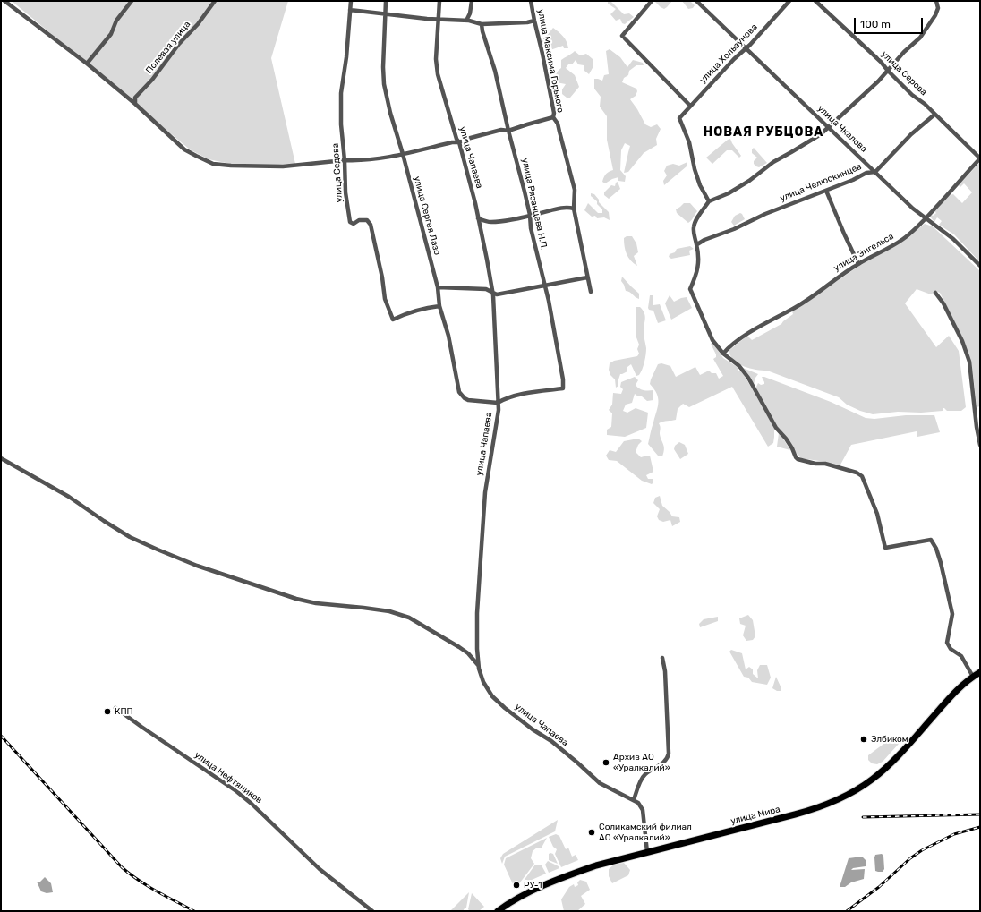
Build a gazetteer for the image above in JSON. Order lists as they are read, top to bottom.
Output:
{
  "streets": {
    "highway": ["улица Мира"],
    "street": [
      "Полевая улица",
      "улица Хользунова",
      "улица Максима Горького",
      "улица Серова",
      "улица Чкалова",
      "улица Чапаева",
      "улица Седова",
      "улица Челюскинцев",
      "улица Рязанцева Н.П.",
      "улица Сергея Лазо",
      "улица Энгельса",
      "улица Нефтяников"
    ]
  },
  "crossings": [
    ["улица Хользунова", "улица Чкалова"],
    ["улица Серова", "улица Челюскинцев"],
    ["улица Серова", "улица Энгельса"],
    ["улица Чкалова", "улица Челюскинцев"],
    ["улица Чкалова", "улица Энгельса"],
    ["улица Чапаева", "улица Рязанцева Н.П."],
    ["улица Чапаева", "улица Сергея Лазо"],
    ["улица Чапаева", "улица Мира"],
    ["улица Седова", "улица Сергея Лазо"],
    ["улица Рязанцева Н.П.", "улица Сергея Лазо"]
  ],
  "districts": ["НОВАЯ РУБЦОВА"],
  "places": [
    "КПП",
    "Элбиком",
    "Архив АО «Уралкалий»",
    "Соликамский филиал АО «Уралкалий»",
    "РУ-1"
  ],
  "scale_bar": "100 m"
}
